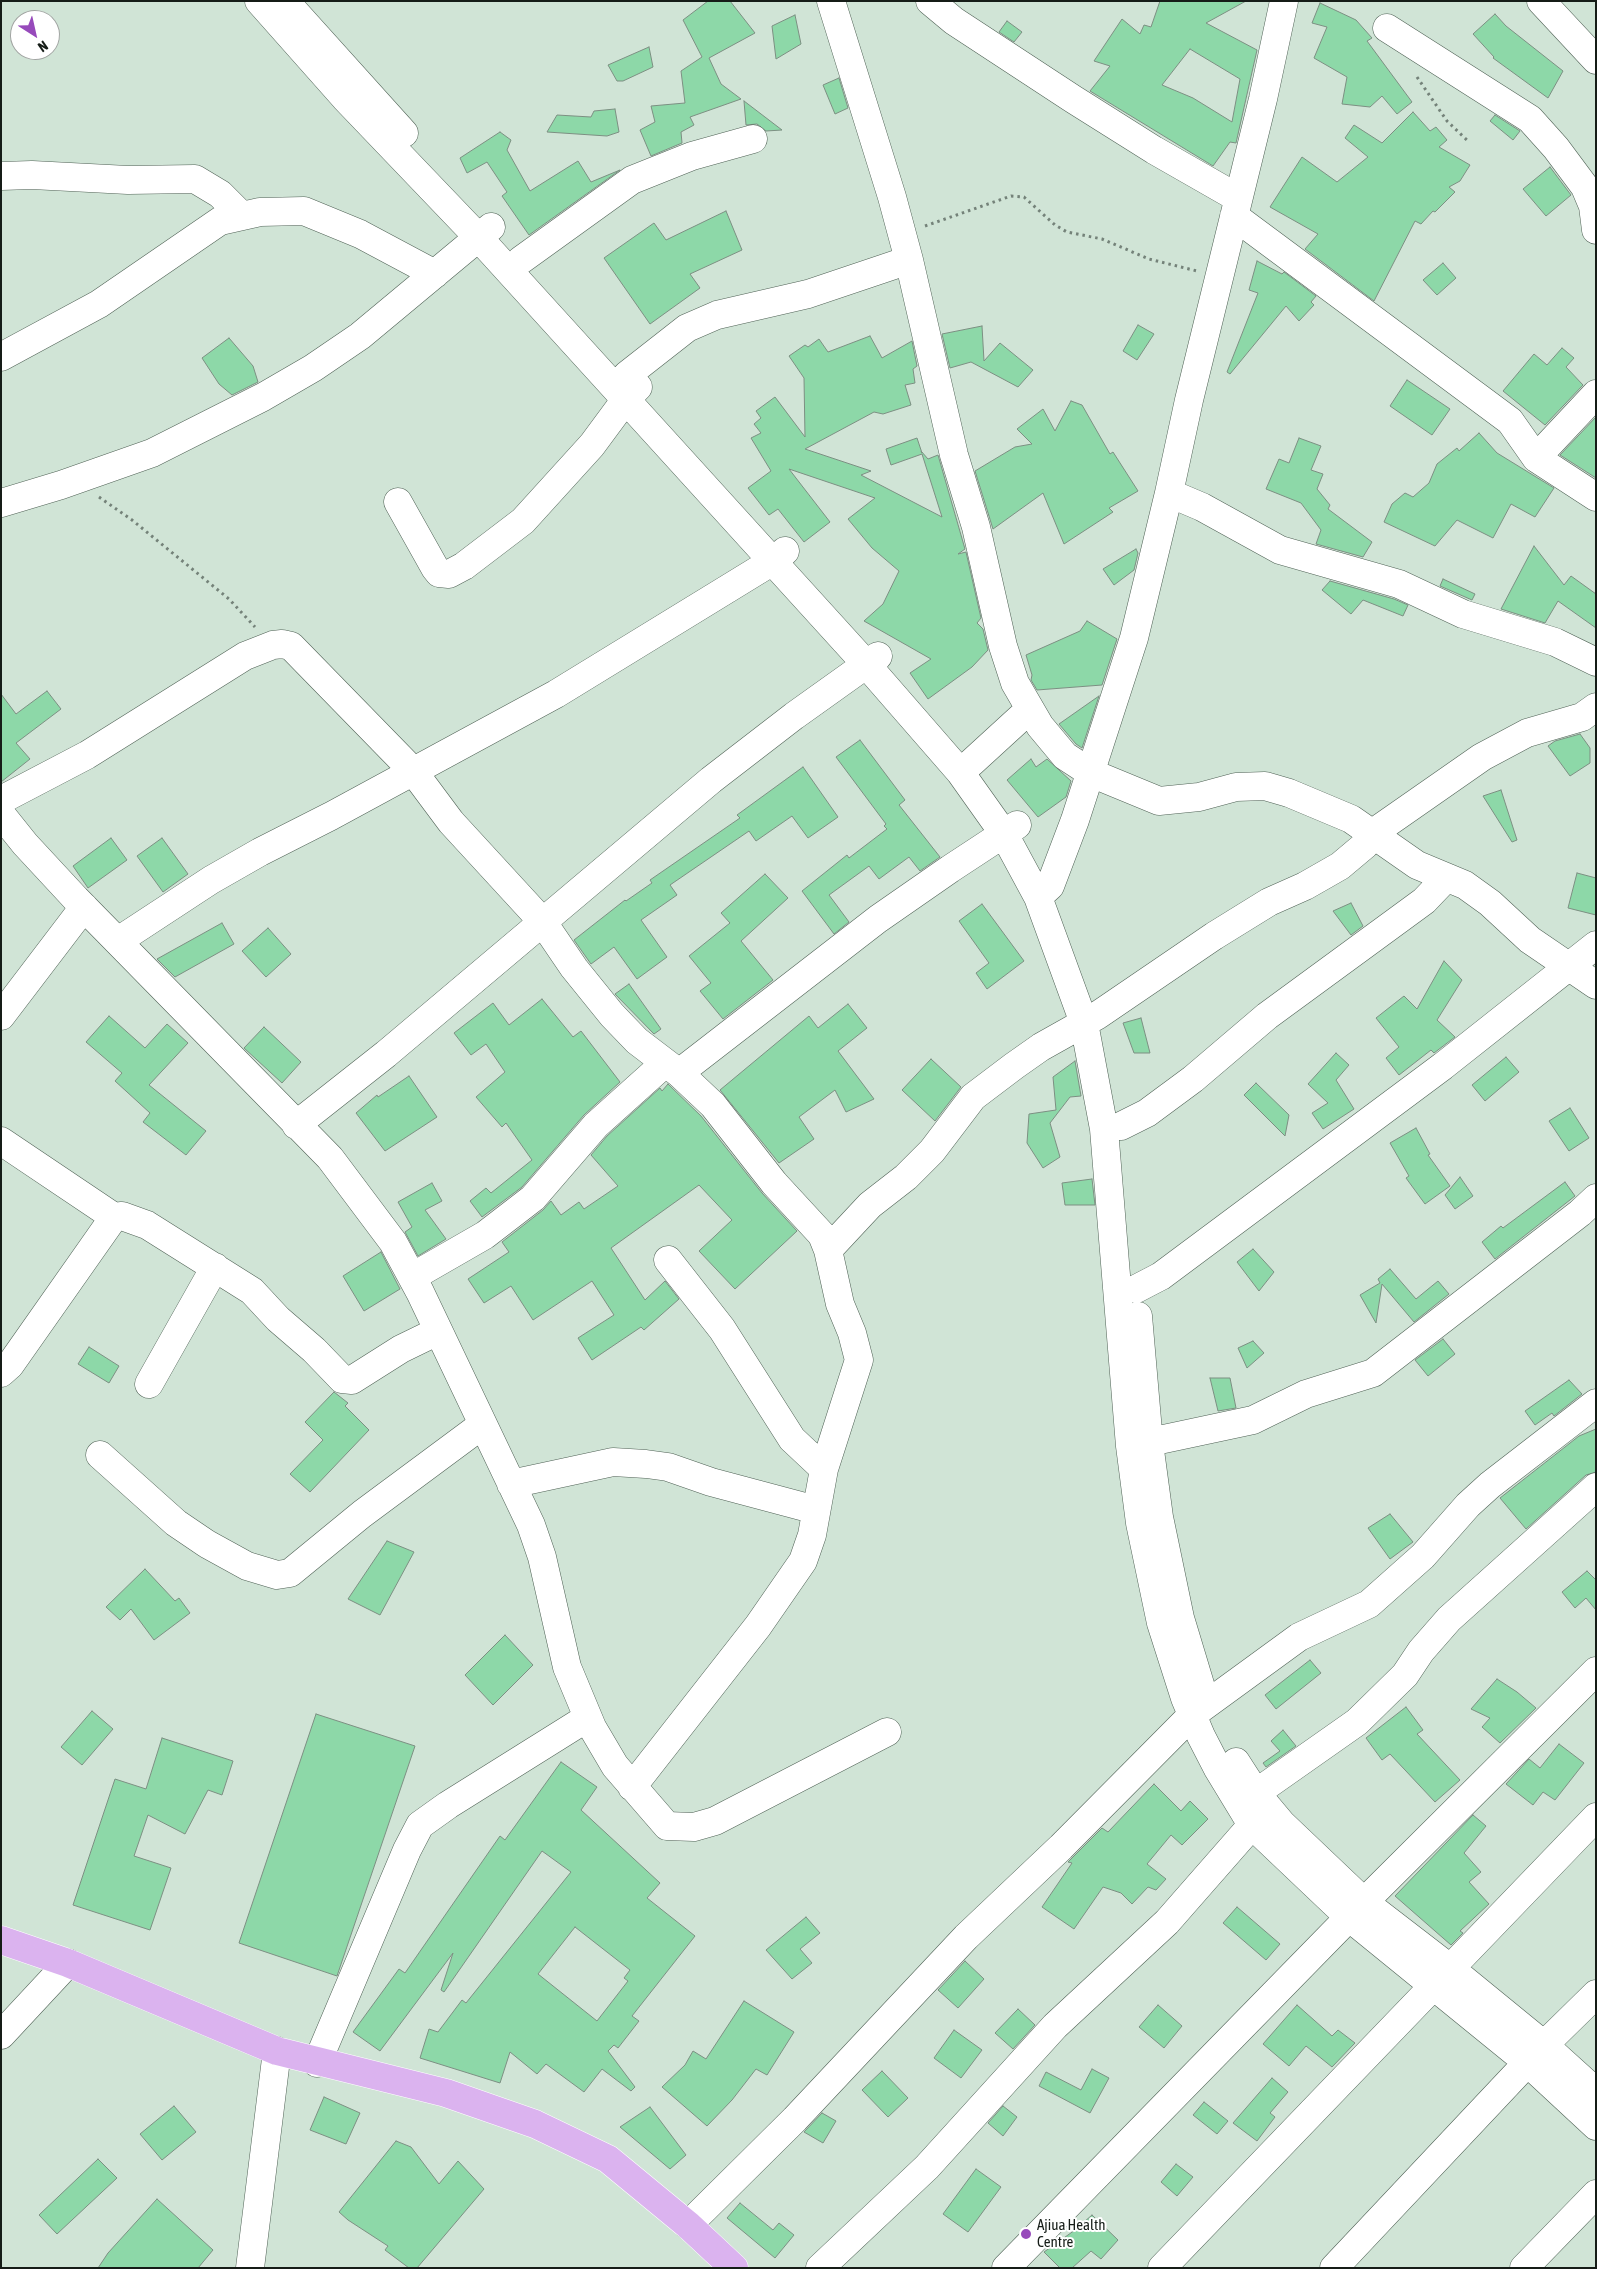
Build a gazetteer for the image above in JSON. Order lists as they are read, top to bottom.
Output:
{
  "places": ["Ajiua Health Centre"],
  "north": "bottom right"
}
